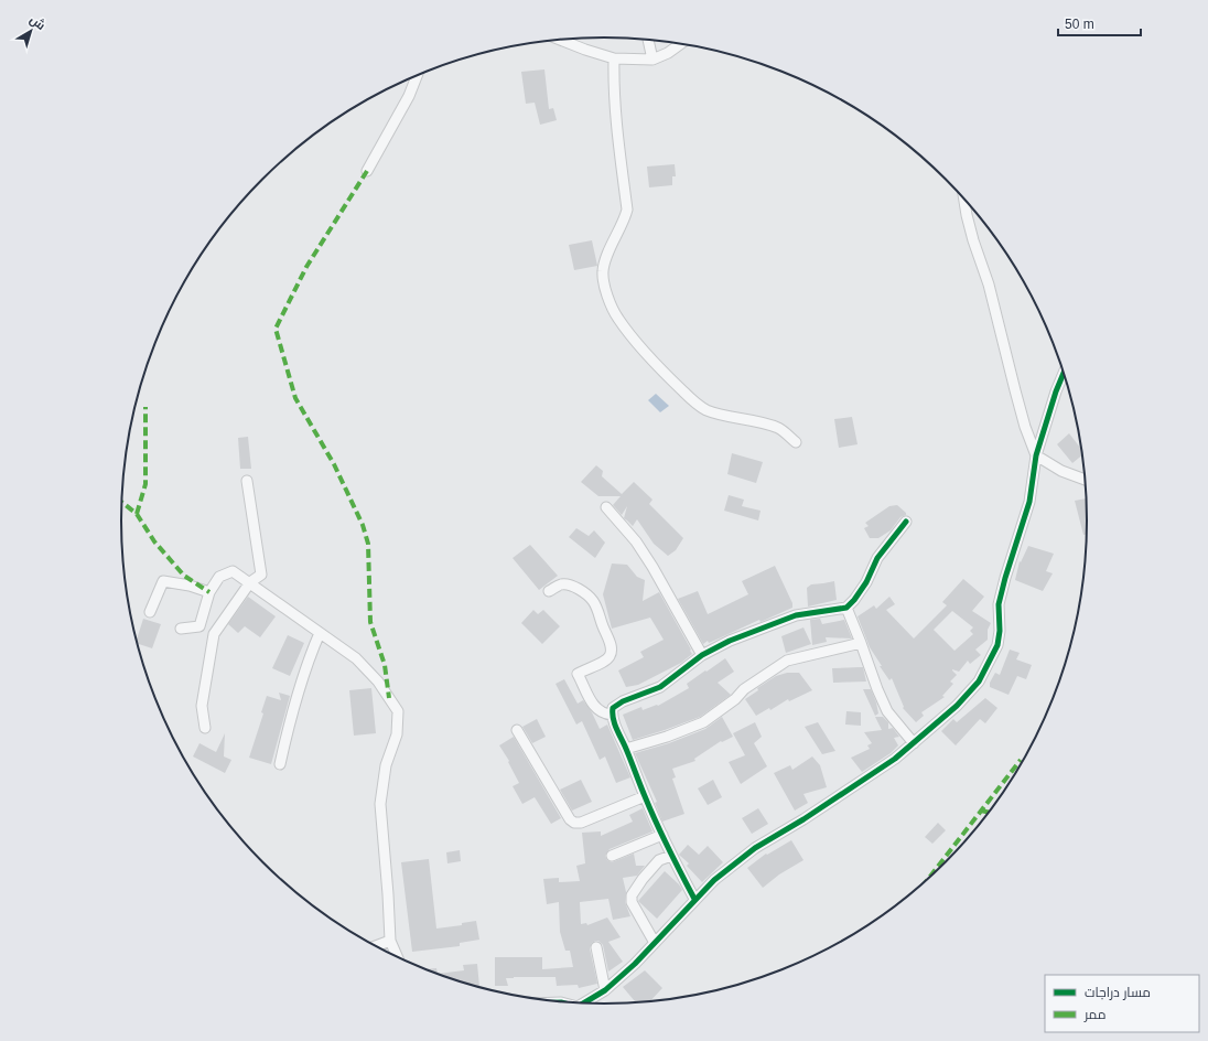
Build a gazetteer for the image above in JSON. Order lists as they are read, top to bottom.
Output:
{
  "legend": ["مسار دراجات", "ممر"],
  "scale_bar": "50 m",
  "north": "top right"
}
